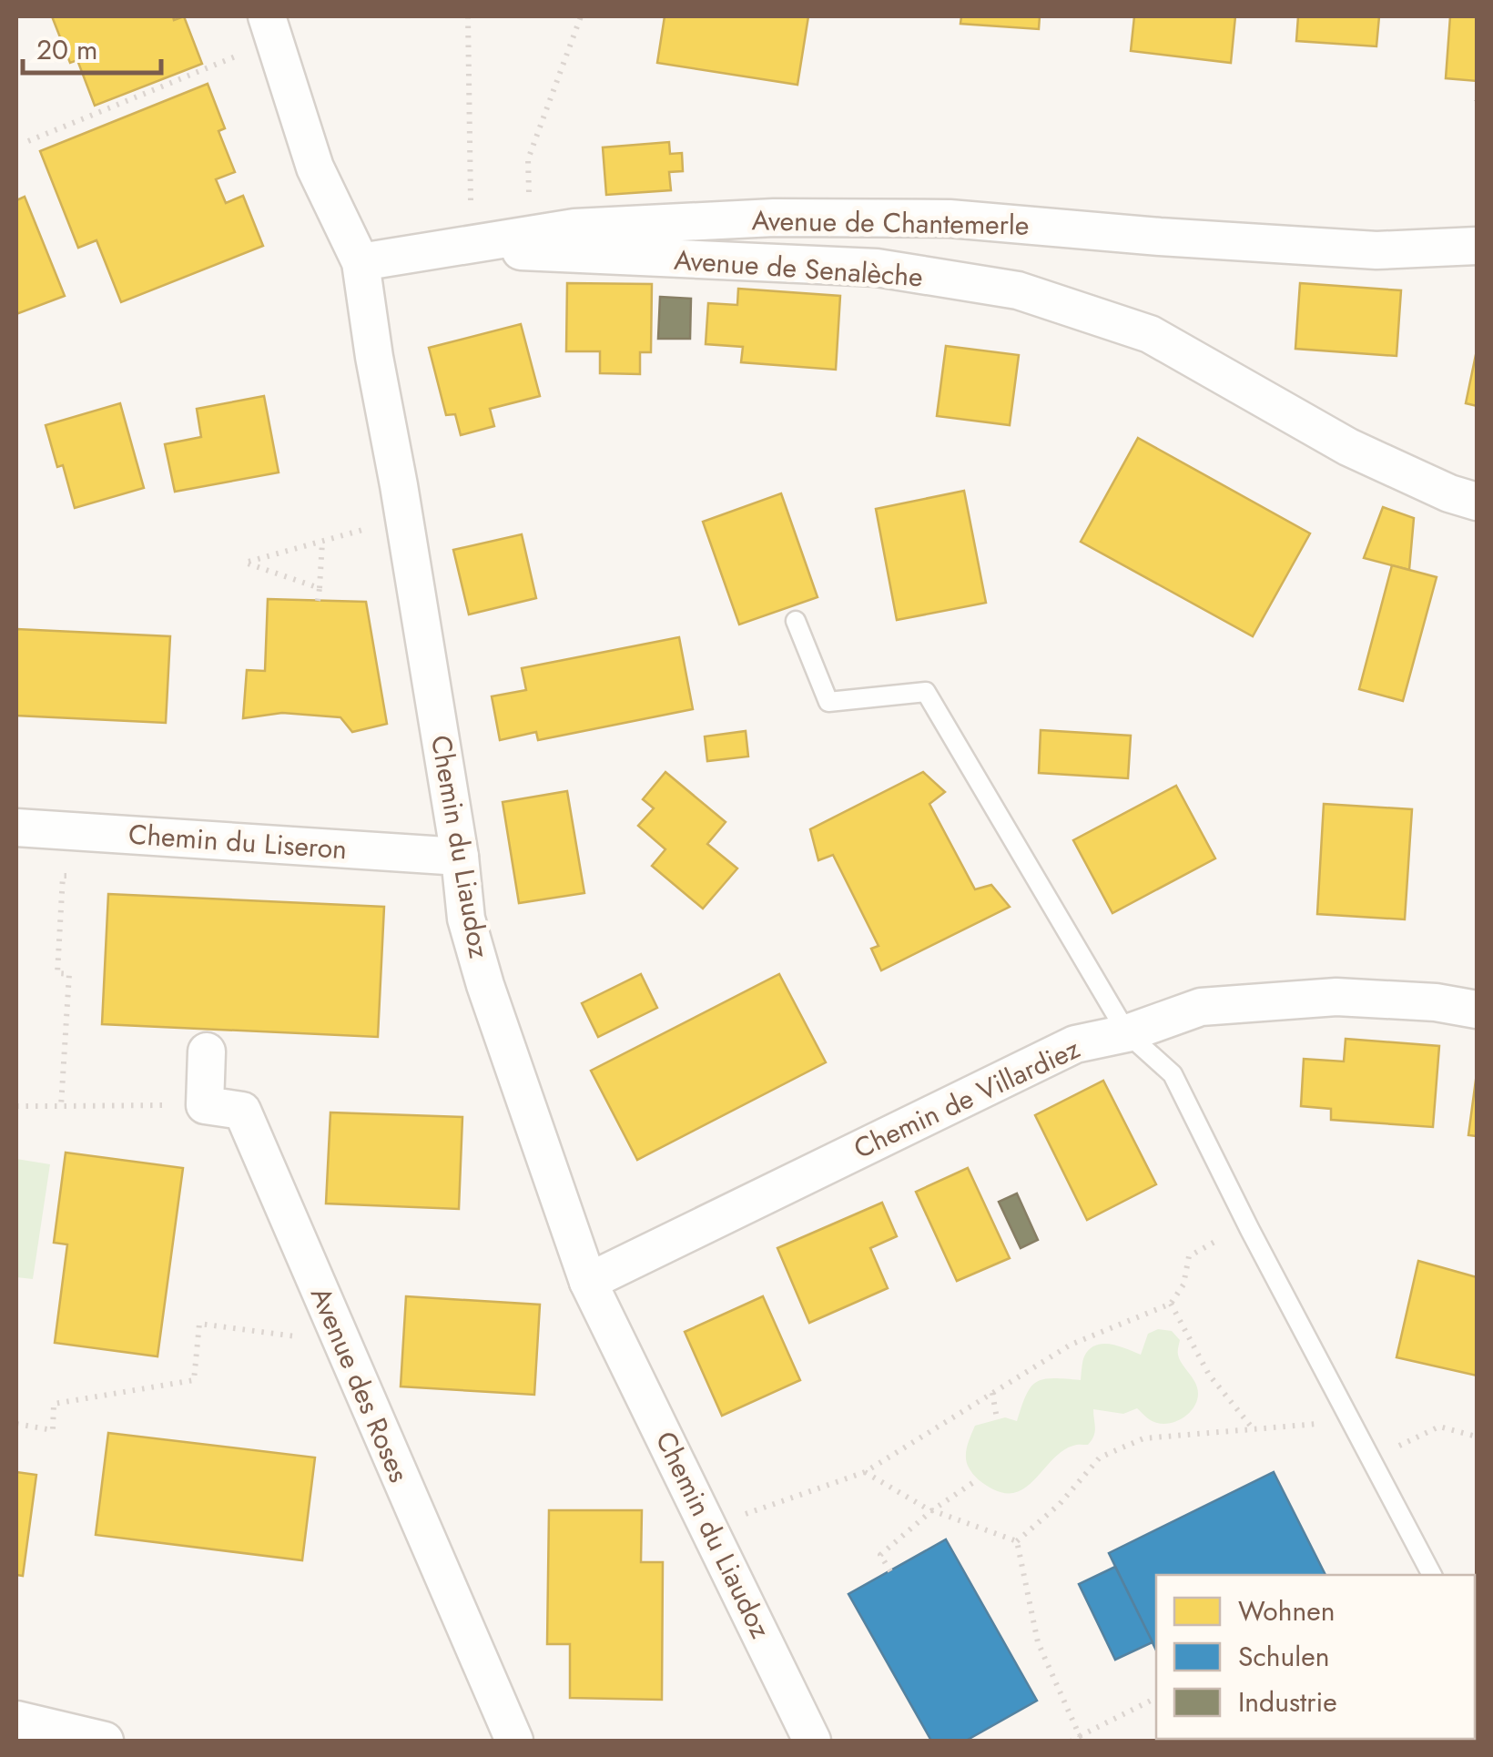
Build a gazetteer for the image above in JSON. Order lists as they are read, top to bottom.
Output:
{
  "streets": {
    "street": [
      "Avenue de Chantemerle",
      "Avenue de Senalèche",
      "Chemin du Liseron",
      "Chemin du Liaudoz",
      "Chemin de Villardiez",
      "Avenue des Roses"
    ]
  },
  "crossings": [
    ["Avenue de Chantemerle", "Avenue de Senalèche"],
    ["Avenue de Chantemerle", "Chemin du Liaudoz"],
    ["Chemin du Liseron", "Chemin du Liaudoz"],
    ["Chemin du Liaudoz", "Chemin de Villardiez"]
  ],
  "legend": ["Wohnen", "Schulen", "Industrie"],
  "scale_bar": "20 m"
}
